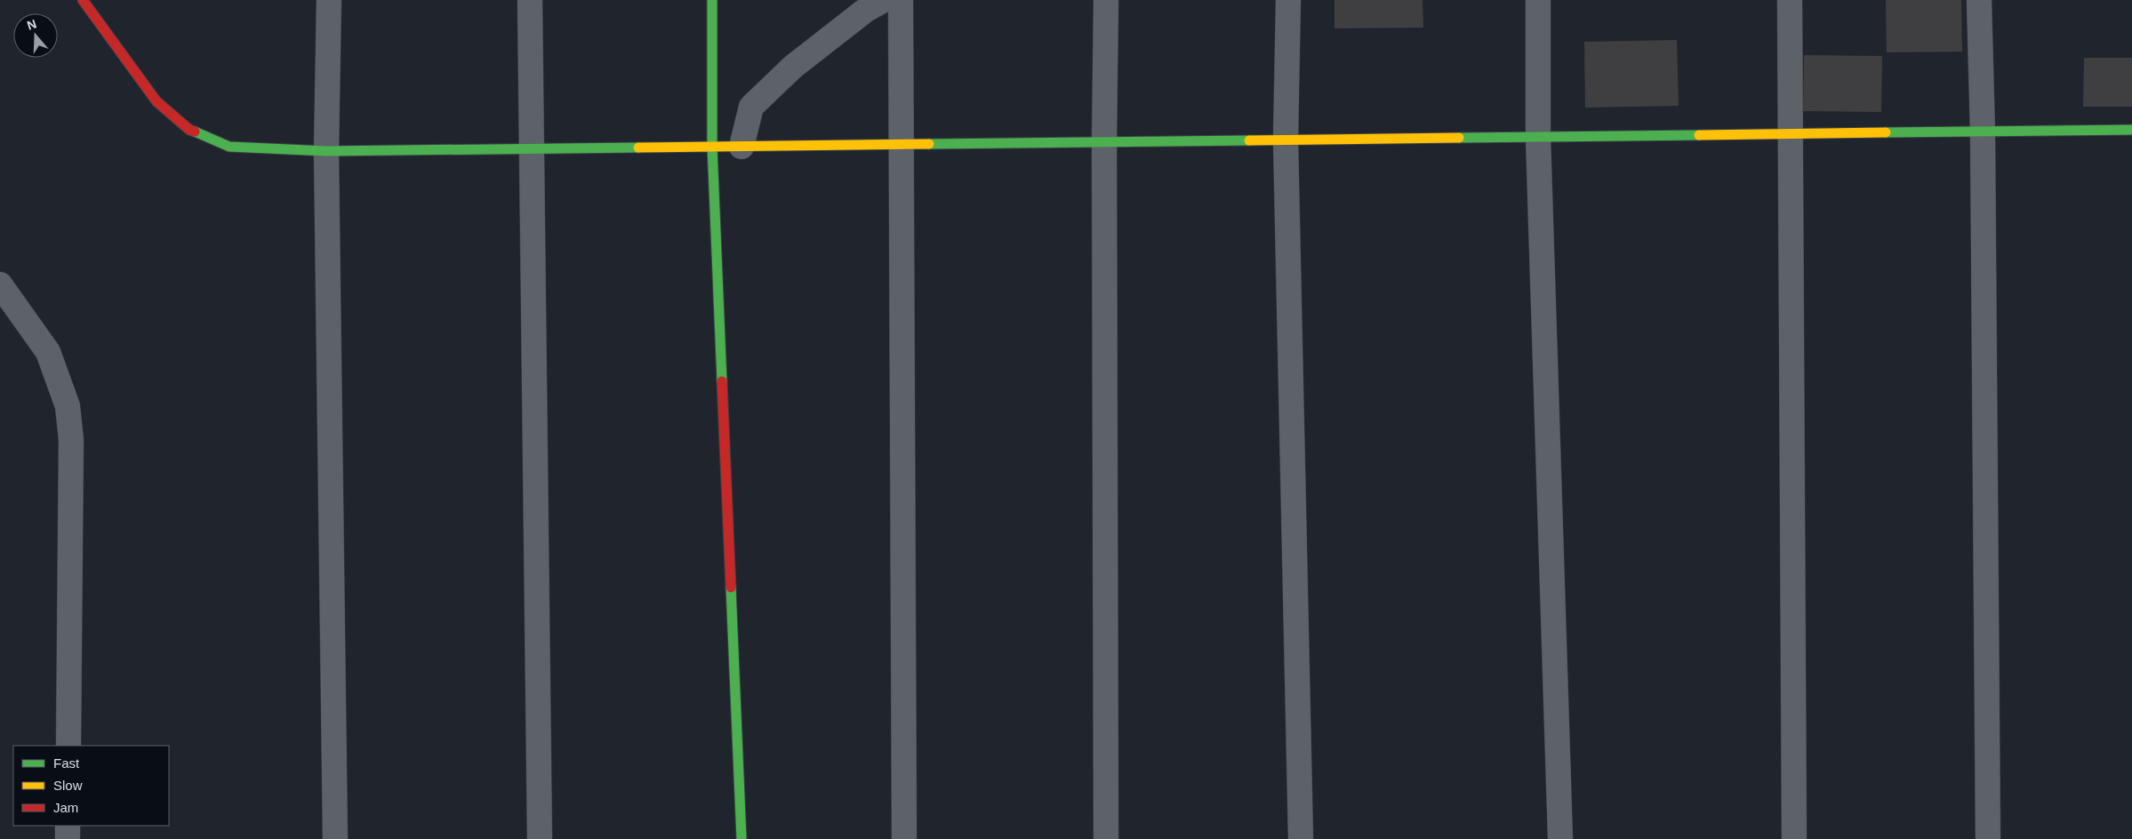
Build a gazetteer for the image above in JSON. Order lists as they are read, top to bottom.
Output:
{
  "legend": ["Fast", "Slow", "Jam"],
  "north": "top"
}
